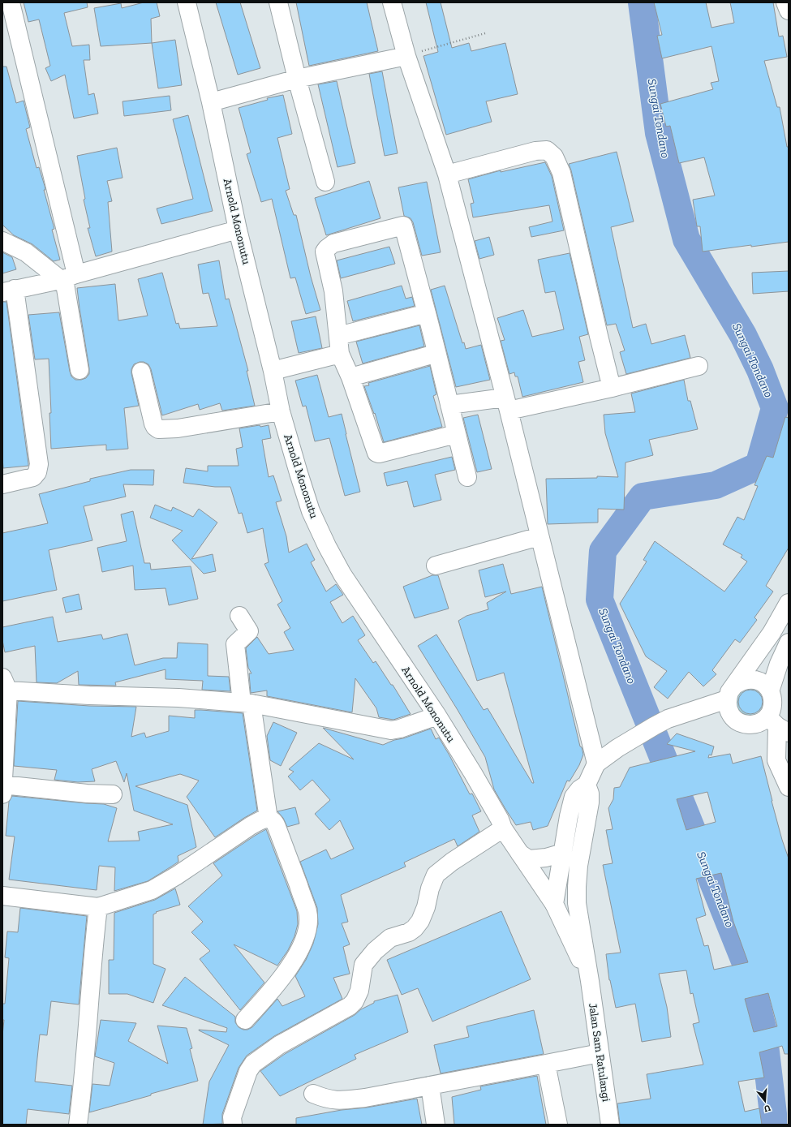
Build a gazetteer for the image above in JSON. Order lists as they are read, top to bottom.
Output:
{
  "streets": {
    "main road": ["Arnold Mononutu", "Jalan Sam Ratulangi"]
  },
  "crossings": [
    ["Arnold Mononutu", "Jalan Sam Ratulangi"]
  ],
  "water": ["Sungai Tondano"],
  "north": "bottom"
}
